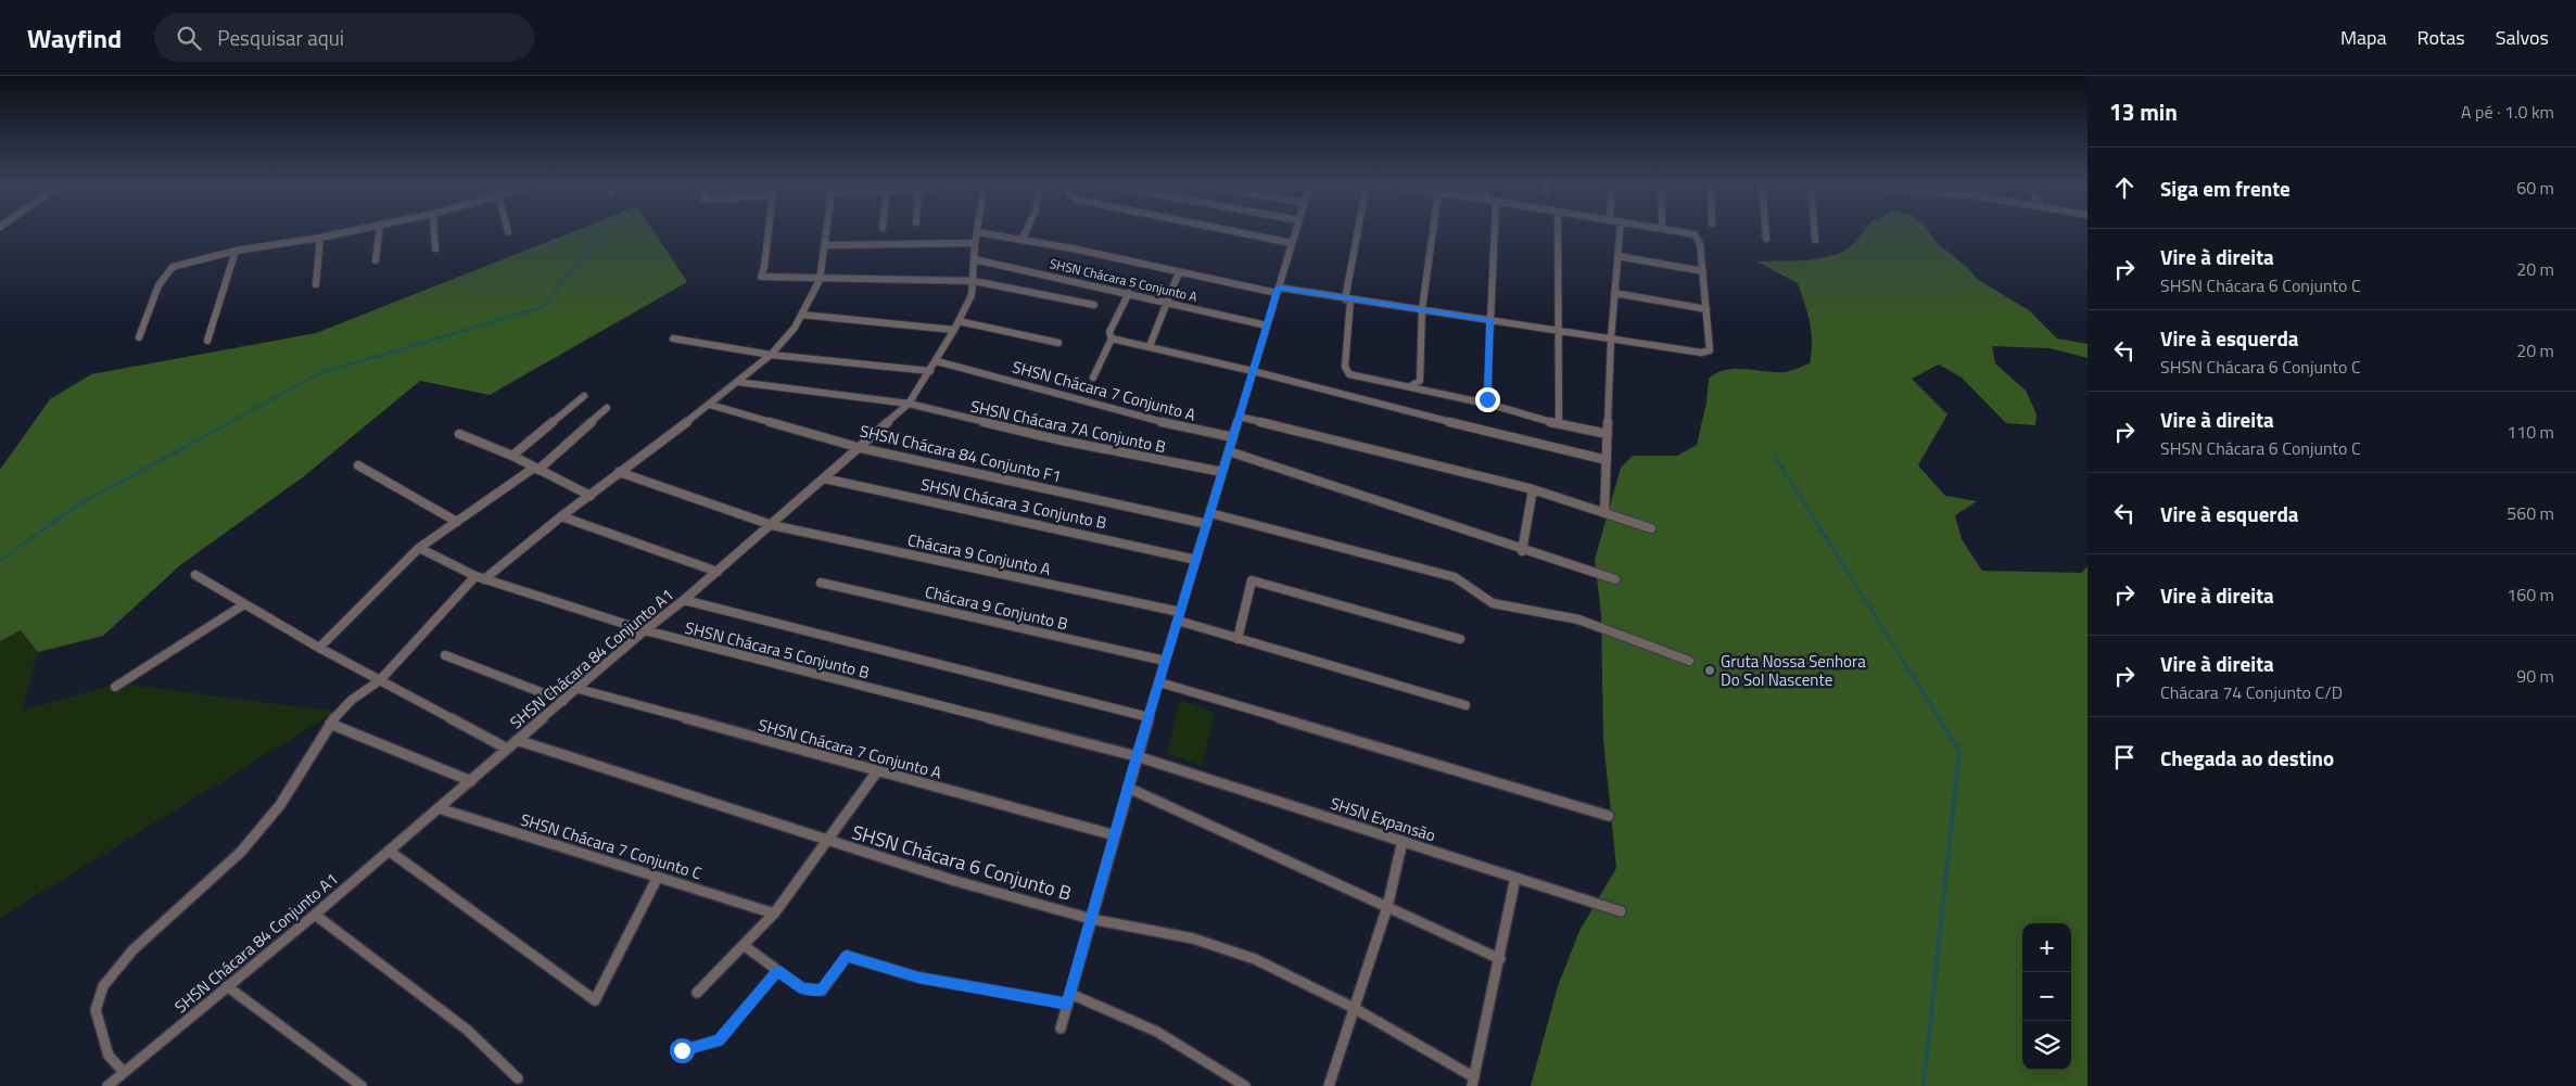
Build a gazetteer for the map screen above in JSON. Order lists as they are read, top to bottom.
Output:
{
  "streets": {
    "street": [
      "SHSN Chácara 5 Conjunto A",
      "SHSN Chácara 7 Conjunto A",
      "SHSN Chácara 7A Conjunto B",
      "SHSN Chácara 84 Conjunto F1",
      "SHSN Chácara 3 Conjunto B",
      "Chácara 9 Conjunto A",
      "Chácara 9 Conjunto B",
      "SHSN Chácara 5 Conjunto B",
      "SHSN Chácara 84 Conjunto A1",
      "SHSN Expansão",
      "SHSN Chácara 7 Conjunto C",
      "SHSN Chácara 6 Conjunto B"
    ]
  },
  "crossings": [
    ["SHSN Chácara 5 Conjunto A", "SHSN Chácara 84 Conjunto A1"],
    ["SHSN Chácara 7 Conjunto A", "SHSN Chácara 84 Conjunto A1"],
    ["SHSN Chácara 7A Conjunto B", "SHSN Chácara 84 Conjunto A1"],
    ["SHSN Chácara 84 Conjunto F1", "SHSN Chácara 84 Conjunto A1"],
    ["SHSN Chácara 3 Conjunto B", "SHSN Chácara 84 Conjunto A1"],
    ["Chácara 9 Conjunto A", "SHSN Chácara 84 Conjunto A1"],
    ["SHSN Chácara 5 Conjunto B", "SHSN Chácara 84 Conjunto A1"],
    ["SHSN Chácara 5 Conjunto B", "SHSN Expansão"],
    ["SHSN Chácara 84 Conjunto A1", "SHSN Chácara 7 Conjunto C"],
    ["SHSN Chácara 84 Conjunto A1", "SHSN Chácara 6 Conjunto B"]
  ],
  "places": ["Gruta Nossa Senhora Do Sol Nascente"],
  "page": {
    "header": "Wayfind",
    "search": "Pesquisar aqui",
    "nav": ["Mapa", "Rotas", "Salvos"],
    "heading": ["13 min", "A pé · 1.0 km"],
    "list": [
      ["Siga em frente", "60 m"],
      ["Vire à direita", "SHSN Chácara 6 Conjunto C", "20 m"],
      ["Vire à esquerda", "SHSN Chácara 6 Conjunto C", "20 m"],
      ["Vire à direita", "SHSN Chácara 6 Conjunto C", "110 m"],
      ["Vire à esquerda", "560 m"],
      ["Vire à direita", "160 m"],
      ["Vire à direita", "Chácara 74 Conjunto C/D", "90 m"],
      "Chegada ao destino"
    ],
    "map_buttons": ["+", "−"]
  }
}
